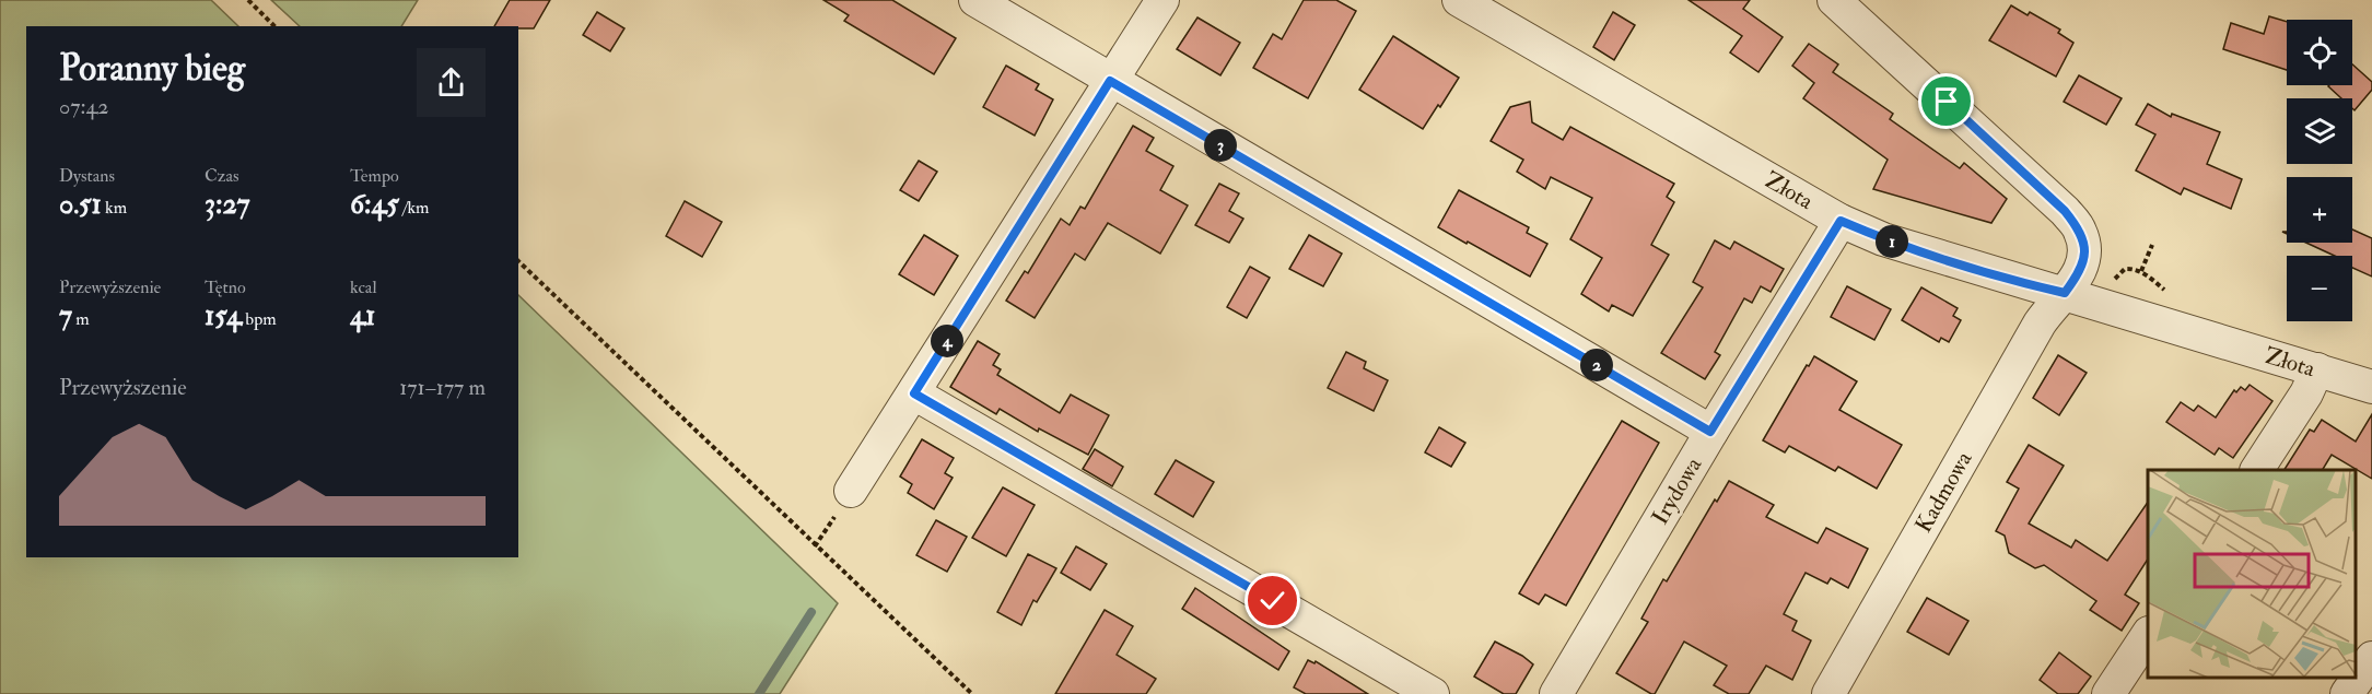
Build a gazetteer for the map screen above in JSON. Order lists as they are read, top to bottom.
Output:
{
  "streets": {
    "street": ["Złota", "Irydowa", "Kadmowa"]
  },
  "crossings": [
    ["Złota", "Irydowa"],
    ["Złota", "Kadmowa"]
  ],
  "page": {
    "map_buttons": ["+", "−"],
    "heading": ["Poranny bieg", "07:42"],
    "pins": [
      "3",
      "1",
      "4",
      "2"
    ],
    "stats": [
      ["Dystans", "0.51 km"],
      ["Czas", "3:27"],
      ["Tempo", "6:45 /km"],
      ["Przewyższenie", "7 m"],
      ["Tętno", "154 bpm"],
      ["kcal", "41"]
    ],
    "chart": ["Przewyższenie", "171–177 m"]
  }
}
